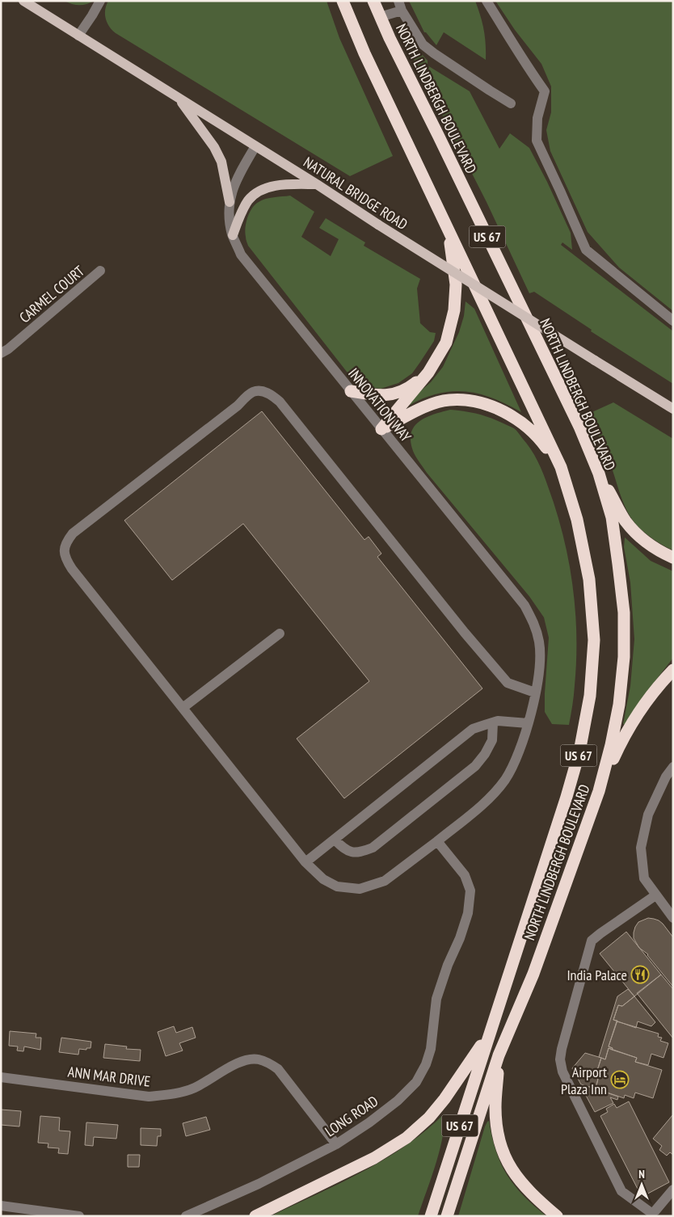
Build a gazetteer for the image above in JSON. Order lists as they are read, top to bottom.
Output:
{
  "streets": {
    "highway": ["NORTH LINDBERGH BOULEVARD", "US 67"],
    "main road": ["NATURAL BRIDGE ROAD"],
    "street": [
      "CARMEL COURT",
      "INNOVATION WAY",
      "ANN MAR DRIVE",
      "LONG ROAD"
    ]
  },
  "crossings": [
    ["NATURAL BRIDGE ROAD", "INNOVATION WAY"],
    ["INNOVATION WAY", "LONG ROAD"],
    ["ANN MAR DRIVE", "LONG ROAD"]
  ],
  "places": {
    "restaurant": ["India Palace"],
    "hotel": ["Airport Plaza Inn"]
  },
  "north": "top"
}
